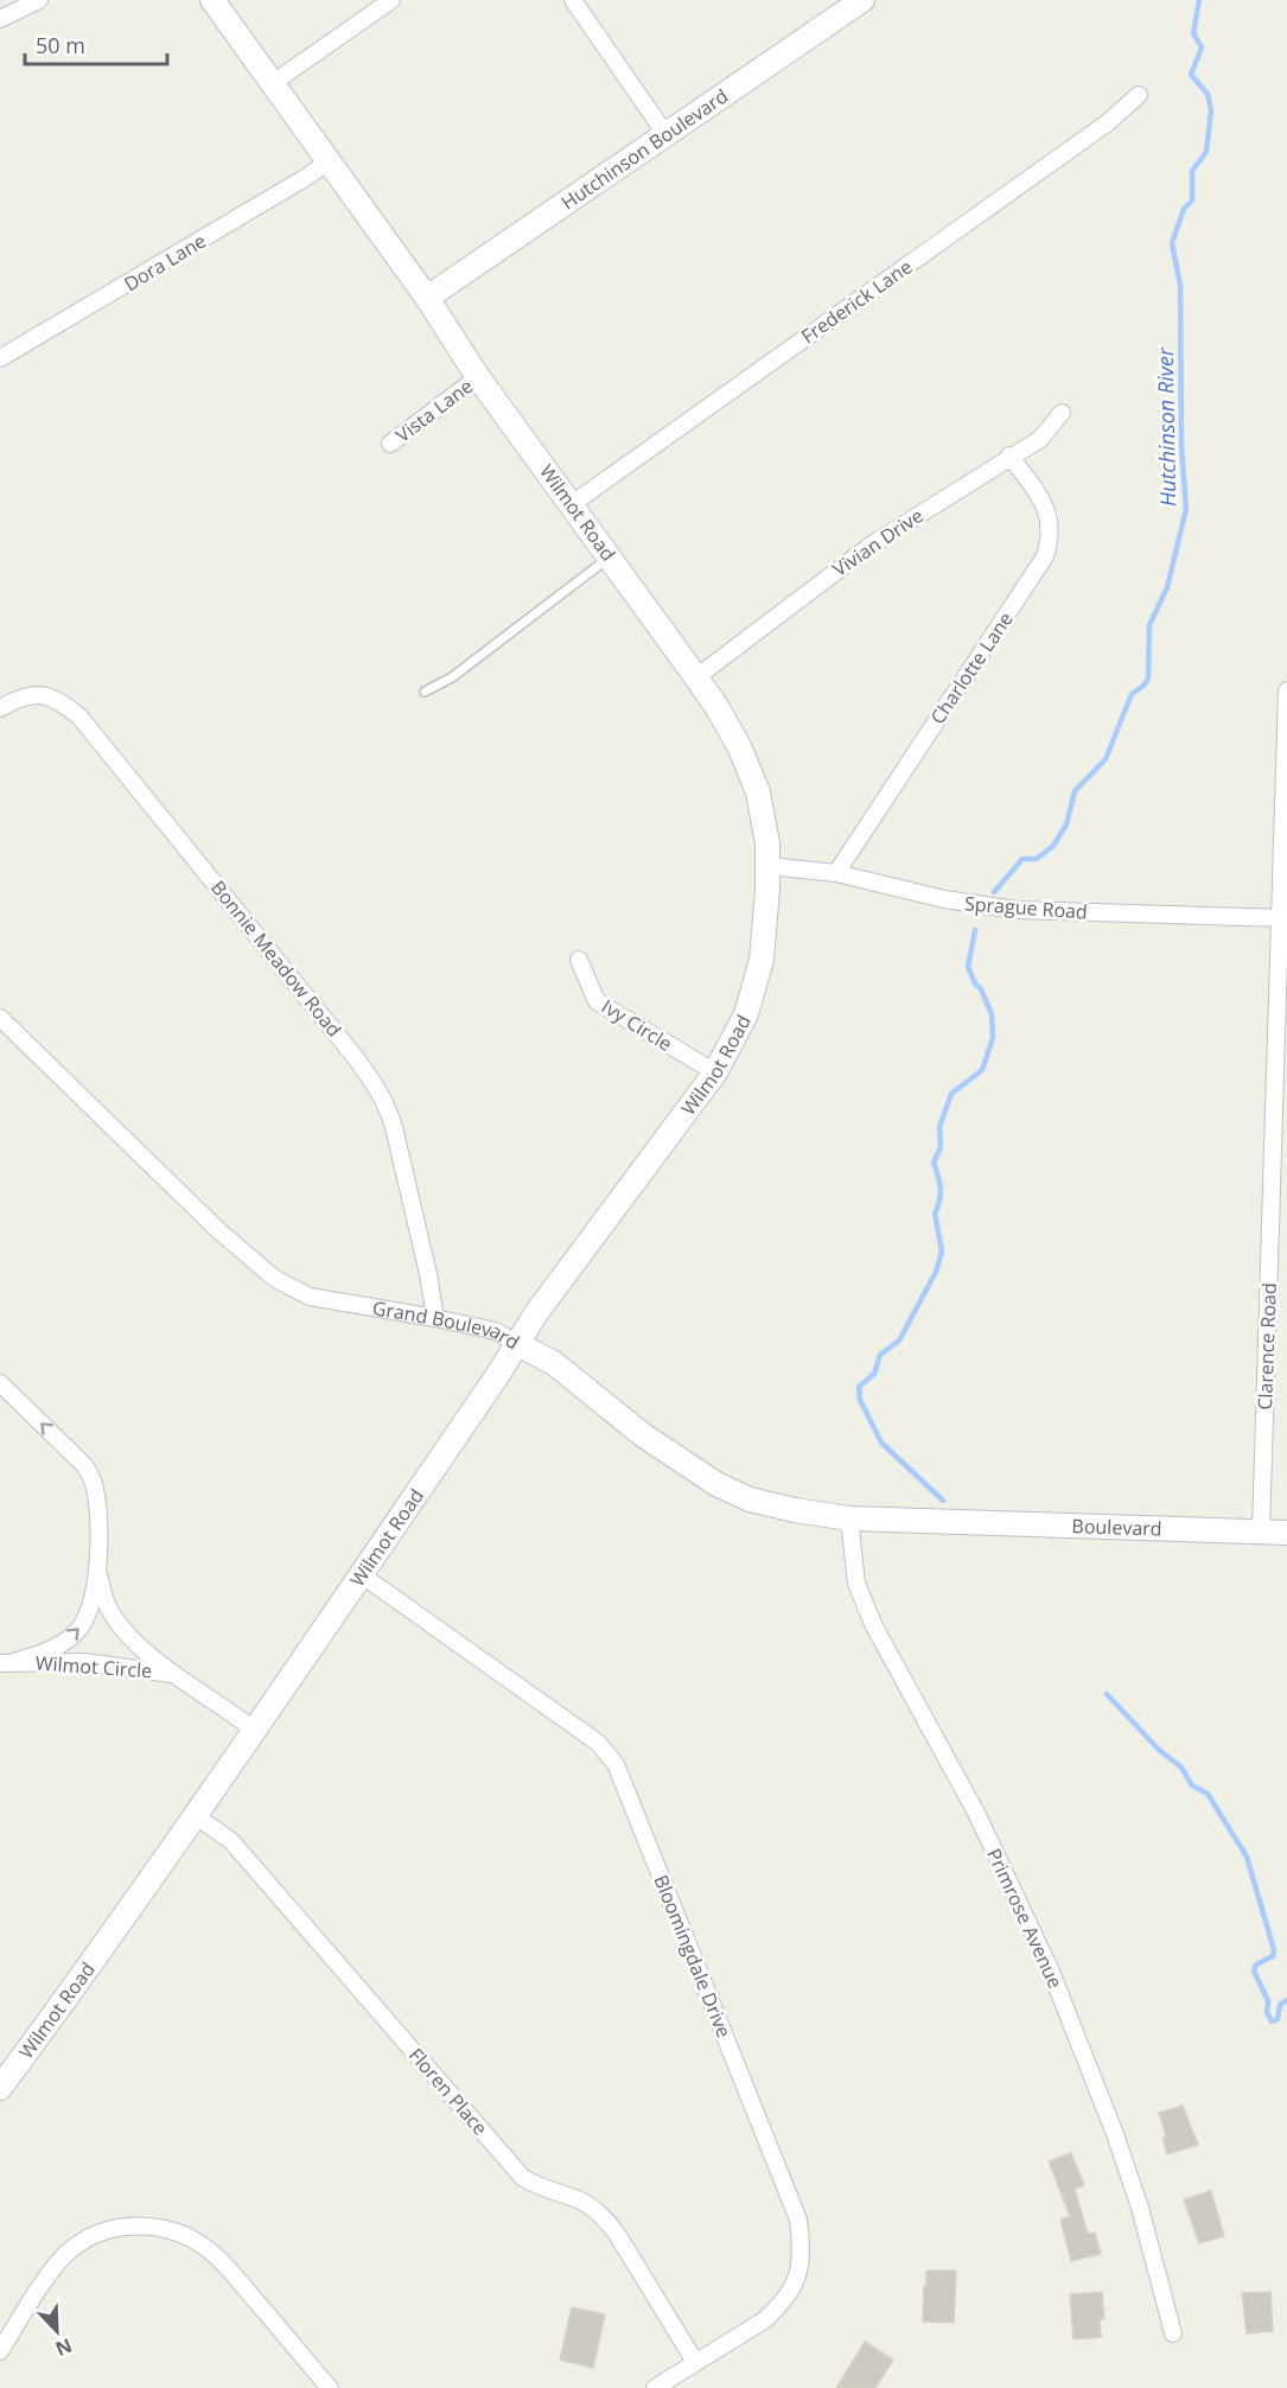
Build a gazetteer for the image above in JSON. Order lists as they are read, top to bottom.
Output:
{
  "streets": {
    "street": [
      "Hutchinson Boulevard",
      "Dora Lane",
      "Frederick Lane",
      "Vista Lane",
      "Wilmot Road",
      "Vivian Drive",
      "Charlotte Lane",
      "Sprague Road",
      "Bonnie Meadow Road",
      "Ivy Circle",
      "Grand Boulevard",
      "Clarence Road",
      "Boulevard",
      "Wilmot Circle",
      "Primrose Avenue",
      "Bloomingdale Drive",
      "Floren Place"
    ]
  },
  "crossings": [
    ["Hutchinson Boulevard", "Wilmot Road"],
    ["Dora Lane", "Wilmot Road"],
    ["Frederick Lane", "Wilmot Road"],
    ["Vista Lane", "Wilmot Road"],
    ["Wilmot Road", "Vivian Drive"],
    ["Wilmot Road", "Sprague Road"],
    ["Wilmot Road", "Ivy Circle"],
    ["Wilmot Road", "Grand Boulevard"],
    ["Wilmot Road", "Wilmot Circle"],
    ["Wilmot Road", "Bloomingdale Drive"],
    ["Wilmot Road", "Floren Place"],
    ["Vivian Drive", "Charlotte Lane"],
    ["Charlotte Lane", "Sprague Road"],
    ["Sprague Road", "Clarence Road"],
    ["Bonnie Meadow Road", "Grand Boulevard"],
    ["Grand Boulevard", "Boulevard"],
    ["Grand Boulevard", "Primrose Avenue"],
    ["Clarence Road", "Boulevard"],
    ["Bloomingdale Drive", "Floren Place"]
  ],
  "water": ["Hutchinson River"],
  "scale_bar": "50 m",
  "north": "bottom right"
}
